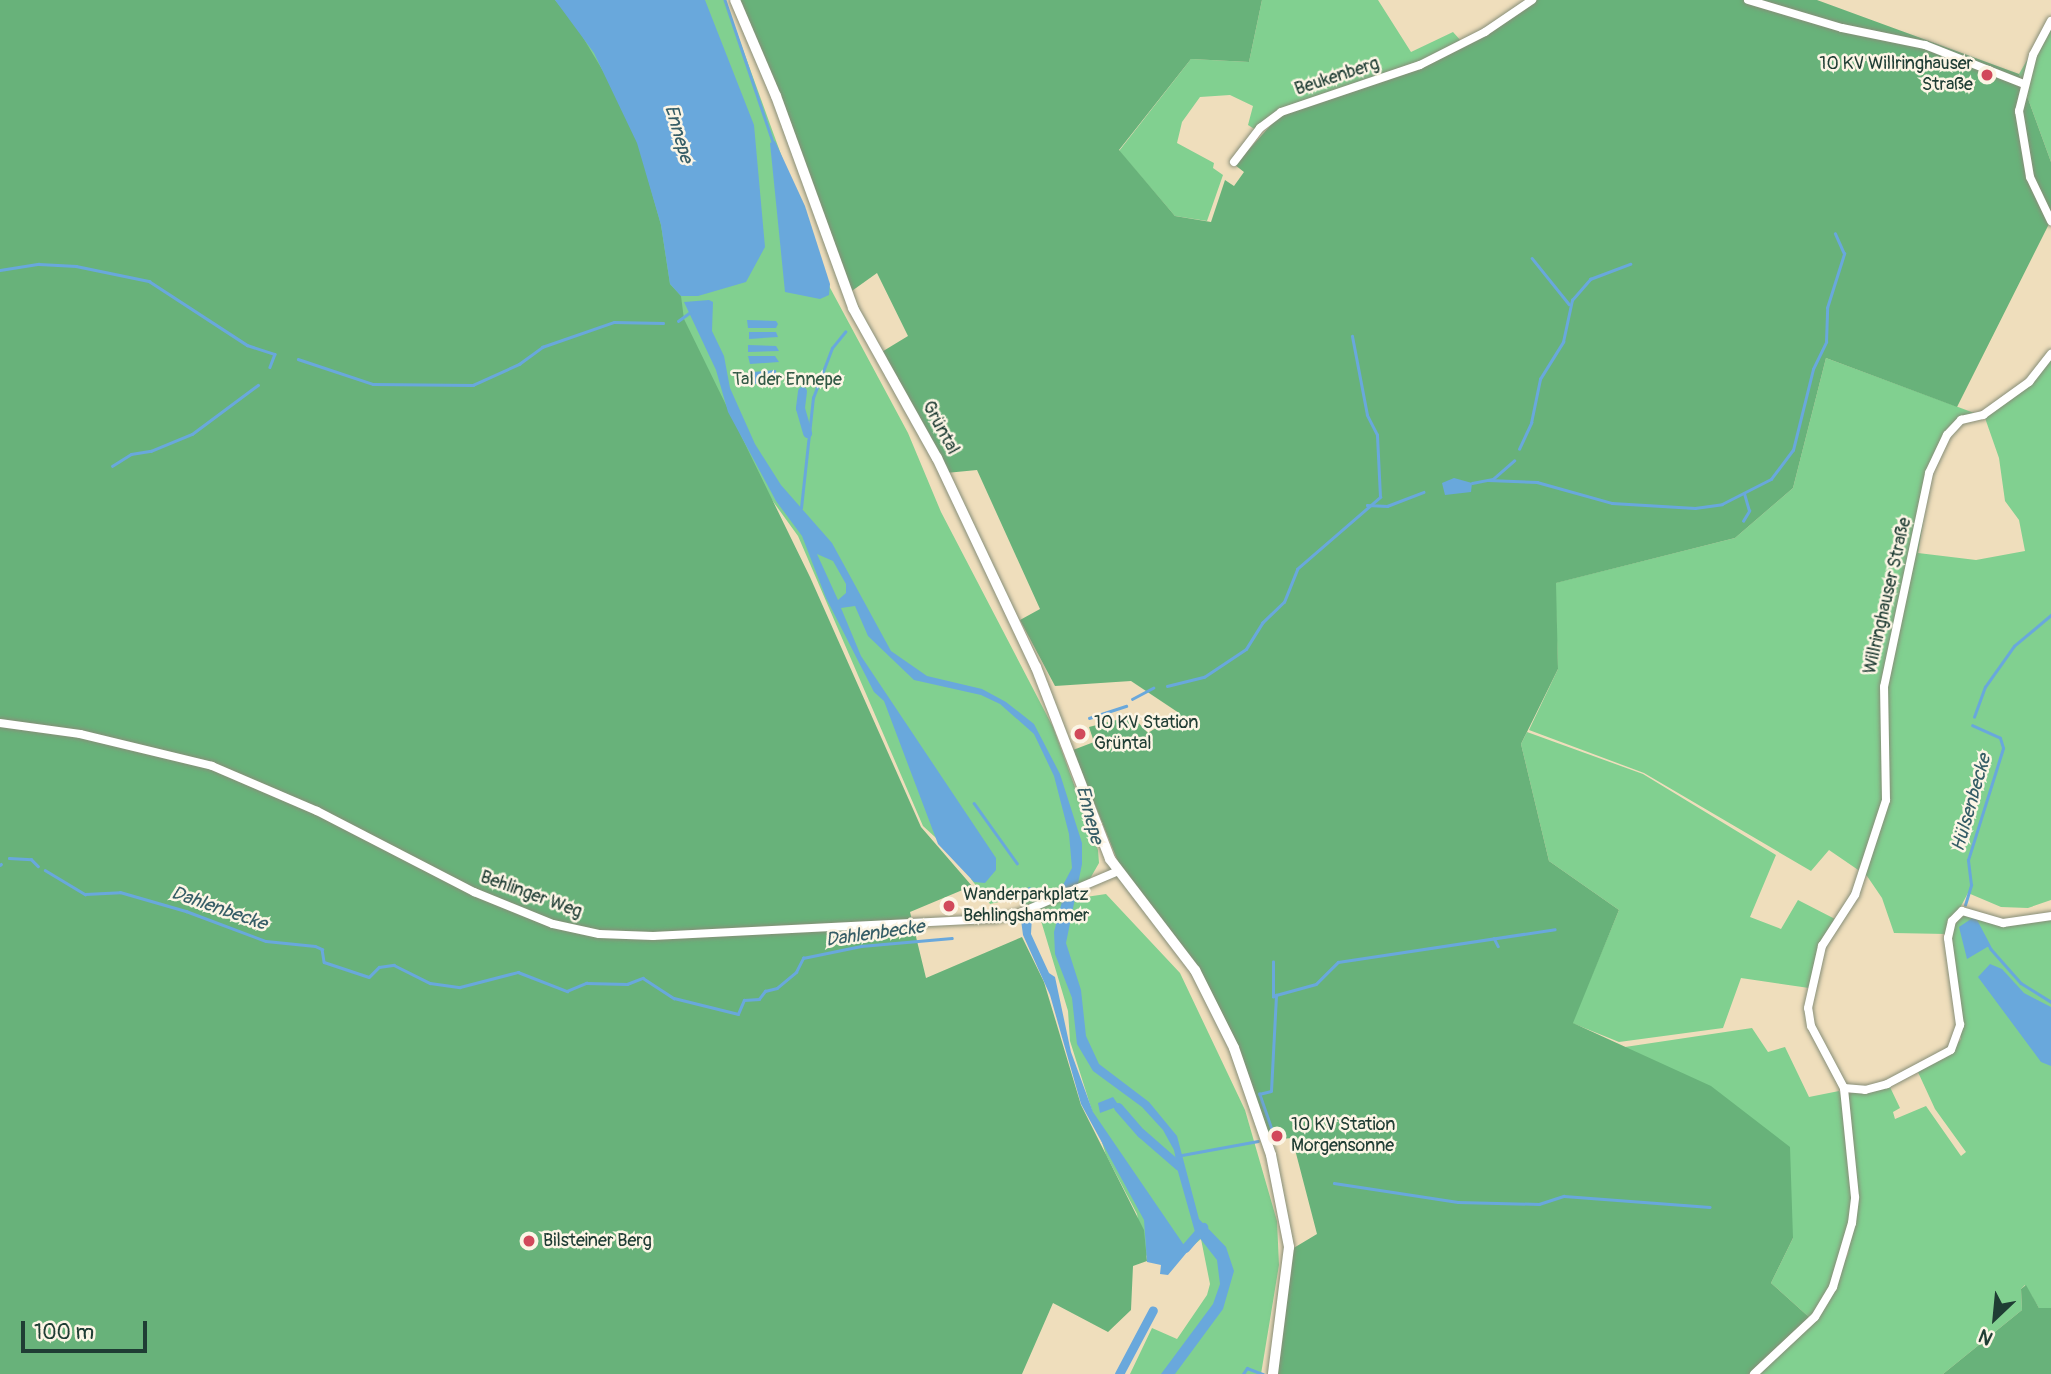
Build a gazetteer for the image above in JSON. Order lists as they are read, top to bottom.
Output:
{
  "streets": {
    "street": [
      "Beukenberg",
      "Grüntal",
      "Willringhauser Straße",
      "Behlinger Weg"
    ]
  },
  "crossings": [
    ["Grüntal", "Behlinger Weg"]
  ],
  "water": ["Ennepe", "Hülsenbecke", "Dahlenbecke"],
  "parks": ["Tal der Ennepe"],
  "places": [
    "10 KV Willringhauser Straße",
    "10 KV Station Grüntal",
    "Wanderparkplatz Behlingshammer",
    "10 KV Station Morgensonne",
    "Bilsteiner Berg"
  ],
  "scale_bar": "100 m",
  "north": "bottom left"
}
